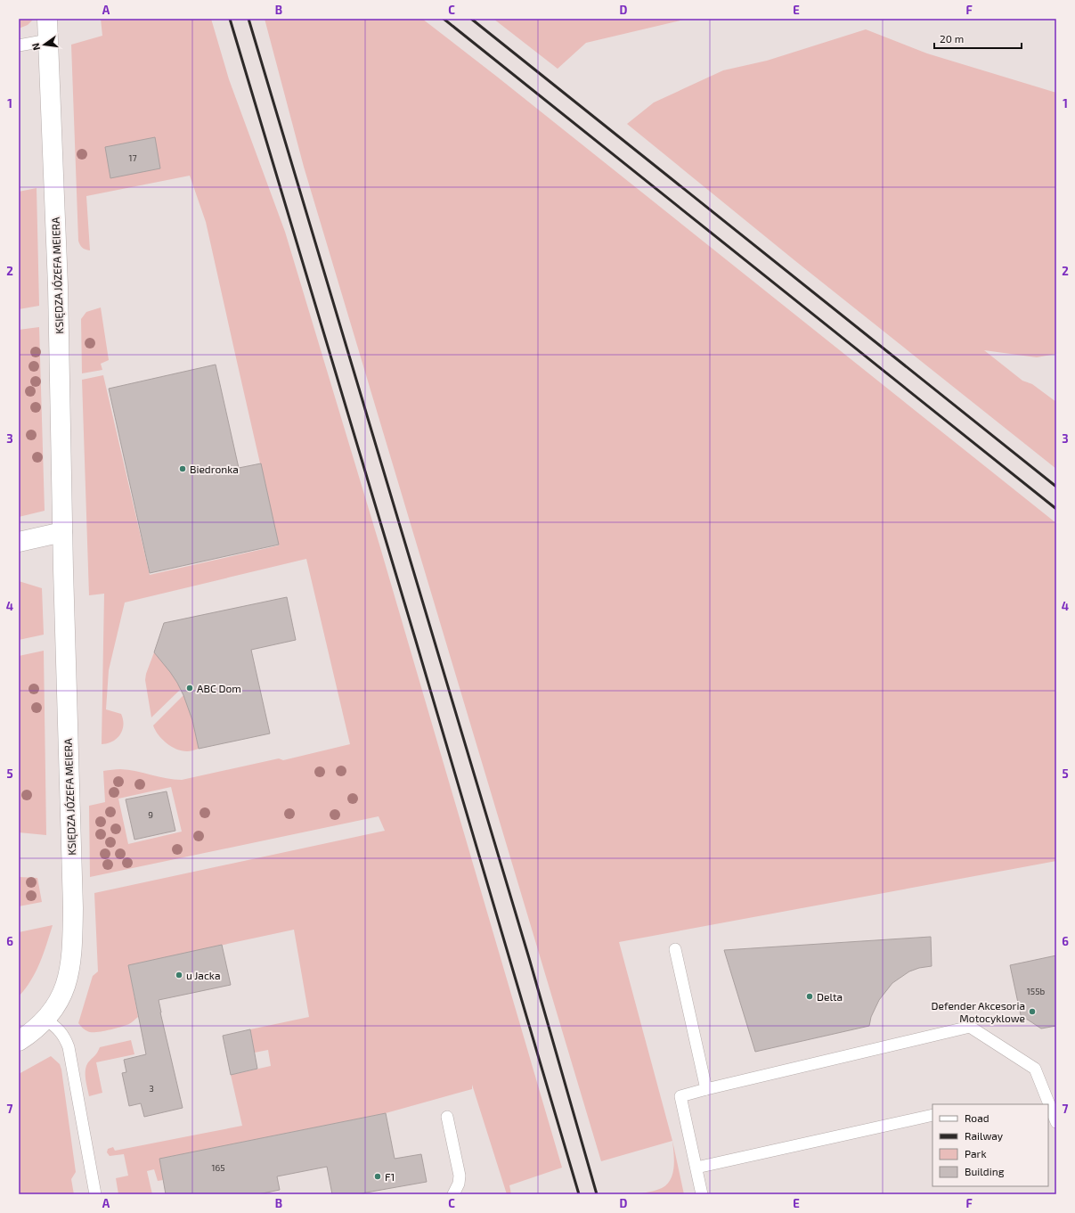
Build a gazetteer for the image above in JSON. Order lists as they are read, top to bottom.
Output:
{
  "streets": {
    "street": ["KSIĘDZA JÓZEFA MEIERA"]
  },
  "places": [
    "Biedronka",
    "ABC Dom",
    "u Jacka",
    "Delta",
    "Defender Akcesoria Motocyklowe",
    "F1"
  ],
  "house_numbers": [
    "17",
    "9",
    "155b",
    "3",
    "165"
  ],
  "legend": [
    "Road",
    "Railway",
    "Park",
    "Building"
  ],
  "scale_bar": "20 m",
  "north": "left",
  "grid": {
    "columns": [
      "A",
      "B",
      "C",
      "D",
      "E",
      "F"
    ],
    "rows": [
      "1",
      "2",
      "3",
      "4",
      "5",
      "6",
      "7"
    ]
  }
}
